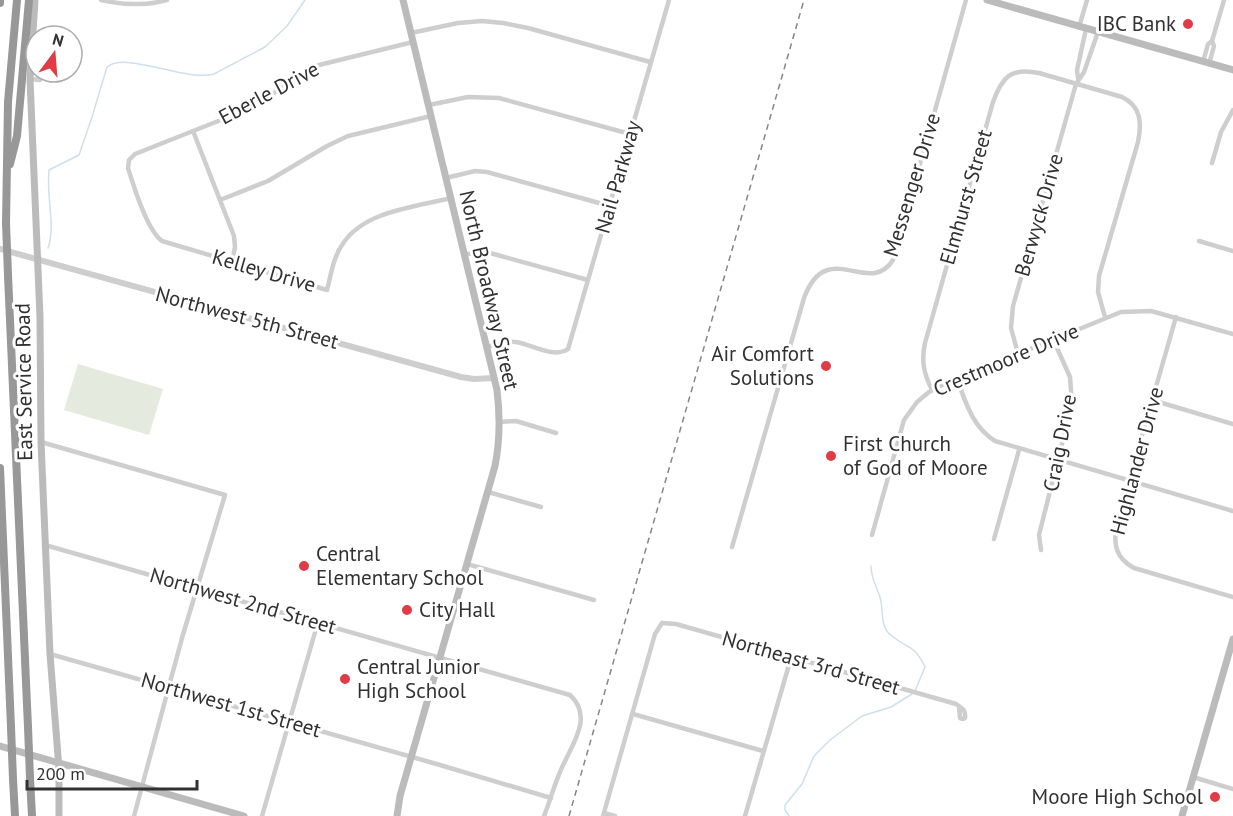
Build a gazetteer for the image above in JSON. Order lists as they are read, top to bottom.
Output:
{
  "streets": {
    "main road": ["North Broadway Street", "East Service Road"],
    "street": [
      "Eberle Drive",
      "Nail Parkway",
      "Messenger Drive",
      "Elmhurst Street",
      "Berwyck Drive",
      "Kelley Drive",
      "Northwest 5th Street",
      "Crestmoore Drive",
      "Craig Drive",
      "Highlander Drive",
      "Northwest 2nd Street",
      "Northeast 3rd Street",
      "Northwest 1st Street"
    ]
  },
  "crossings": [
    ["Eberle Drive", "Kelley Drive"],
    ["Eberle Drive", "North Broadway Street"],
    ["Nail Parkway", "North Broadway Street"],
    ["Elmhurst Street", "Berwyck Drive"],
    ["Elmhurst Street", "Crestmoore Drive"],
    ["Berwyck Drive", "Crestmoore Drive"],
    ["Kelley Drive", "North Broadway Street"],
    ["North Broadway Street", "Northwest 5th Street"],
    ["North Broadway Street", "Northwest 2nd Street"],
    ["North Broadway Street", "Northwest 1st Street"],
    ["Northwest 5th Street", "East Service Road"],
    ["Crestmoore Drive", "Craig Drive"],
    ["Crestmoore Drive", "Highlander Drive"],
    ["East Service Road", "Northwest 2nd Street"],
    ["East Service Road", "Northwest 1st Street"],
    ["Northwest 2nd Street", "Northwest 1st Street"]
  ],
  "places": [
    "IBC Bank",
    "Air Comfort Solutions",
    "First Church of God of Moore",
    "Central Elementary School",
    "City Hall",
    "Central Junior High School",
    "Moore High School"
  ],
  "scale_bar": "200 m",
  "north": "top"
}
